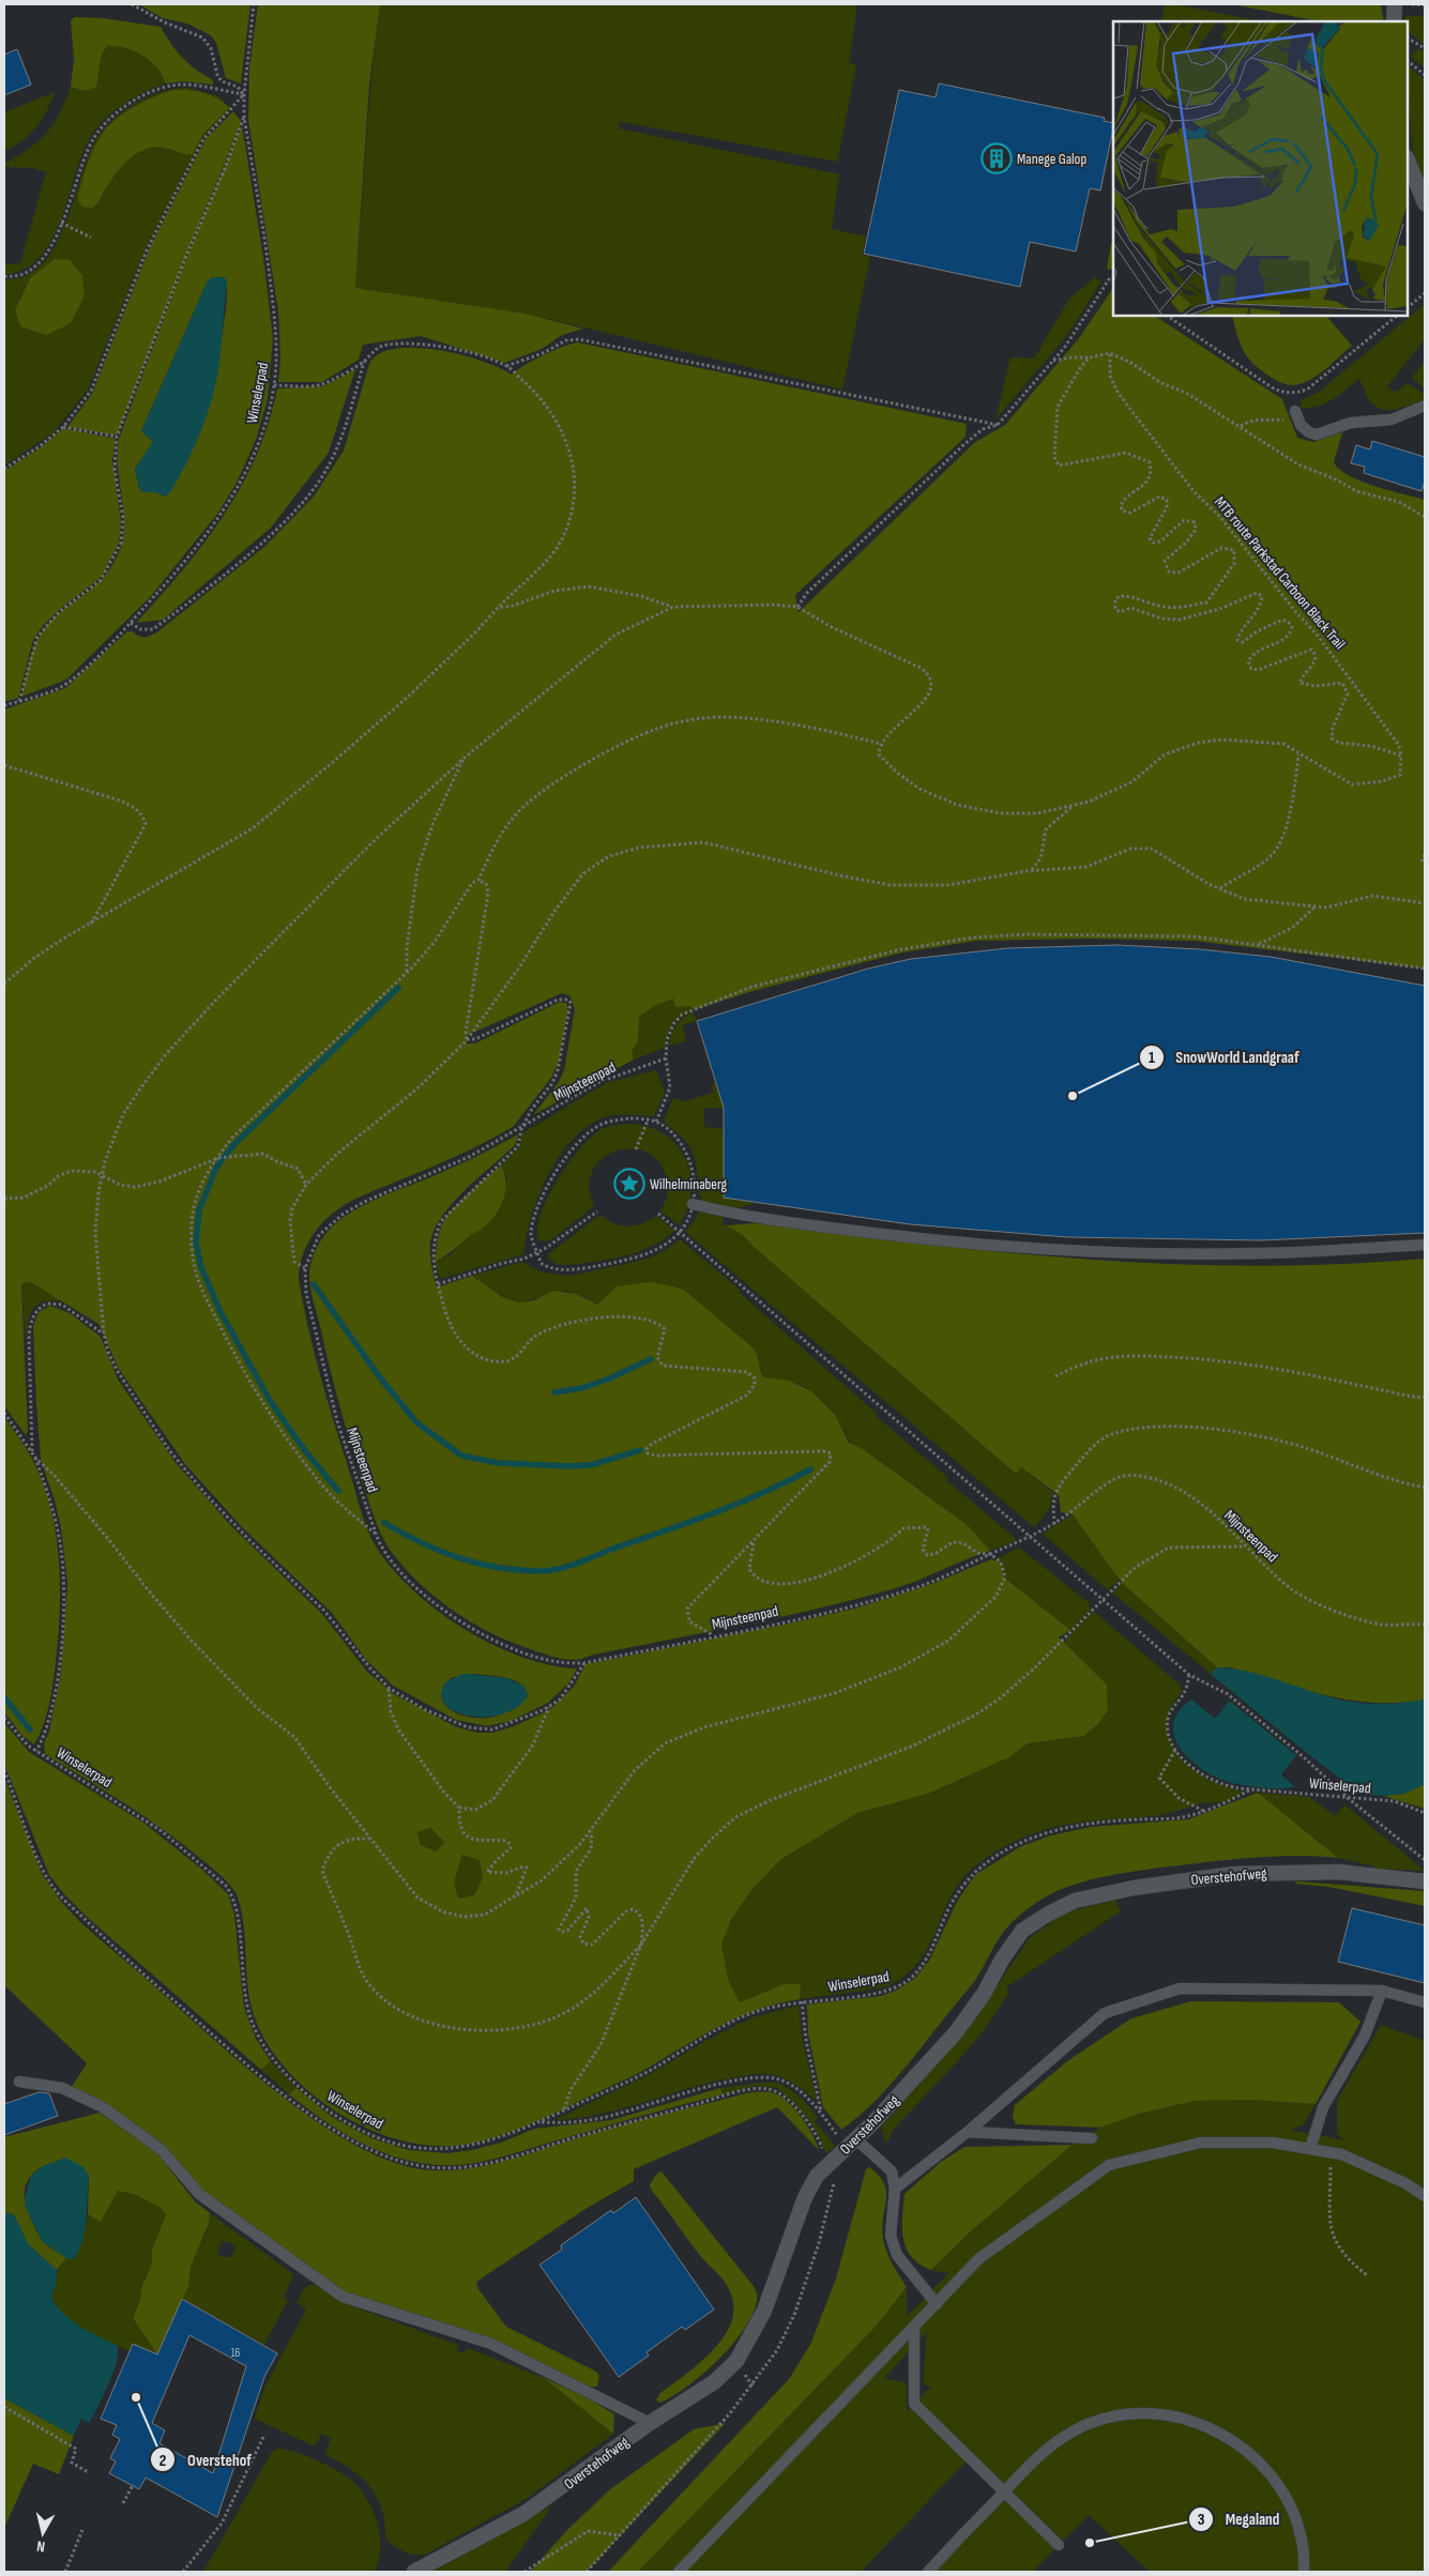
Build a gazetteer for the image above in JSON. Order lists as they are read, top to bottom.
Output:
{
  "streets": {
    "street": ["Overstehofweg"],
    "path": ["Winselerpad", "MTB route Parkstad Carboon Black Trail", "Mijnsteenpad"]
  },
  "places": {
    "building": ["Manege Galop"],
    "other": ["SnowWorld Landgraaf", "Overstehof", "Megaland"],
    "place": ["Wilhelminaberg"]
  },
  "house_numbers": ["16"],
  "north": "bottom"
}
